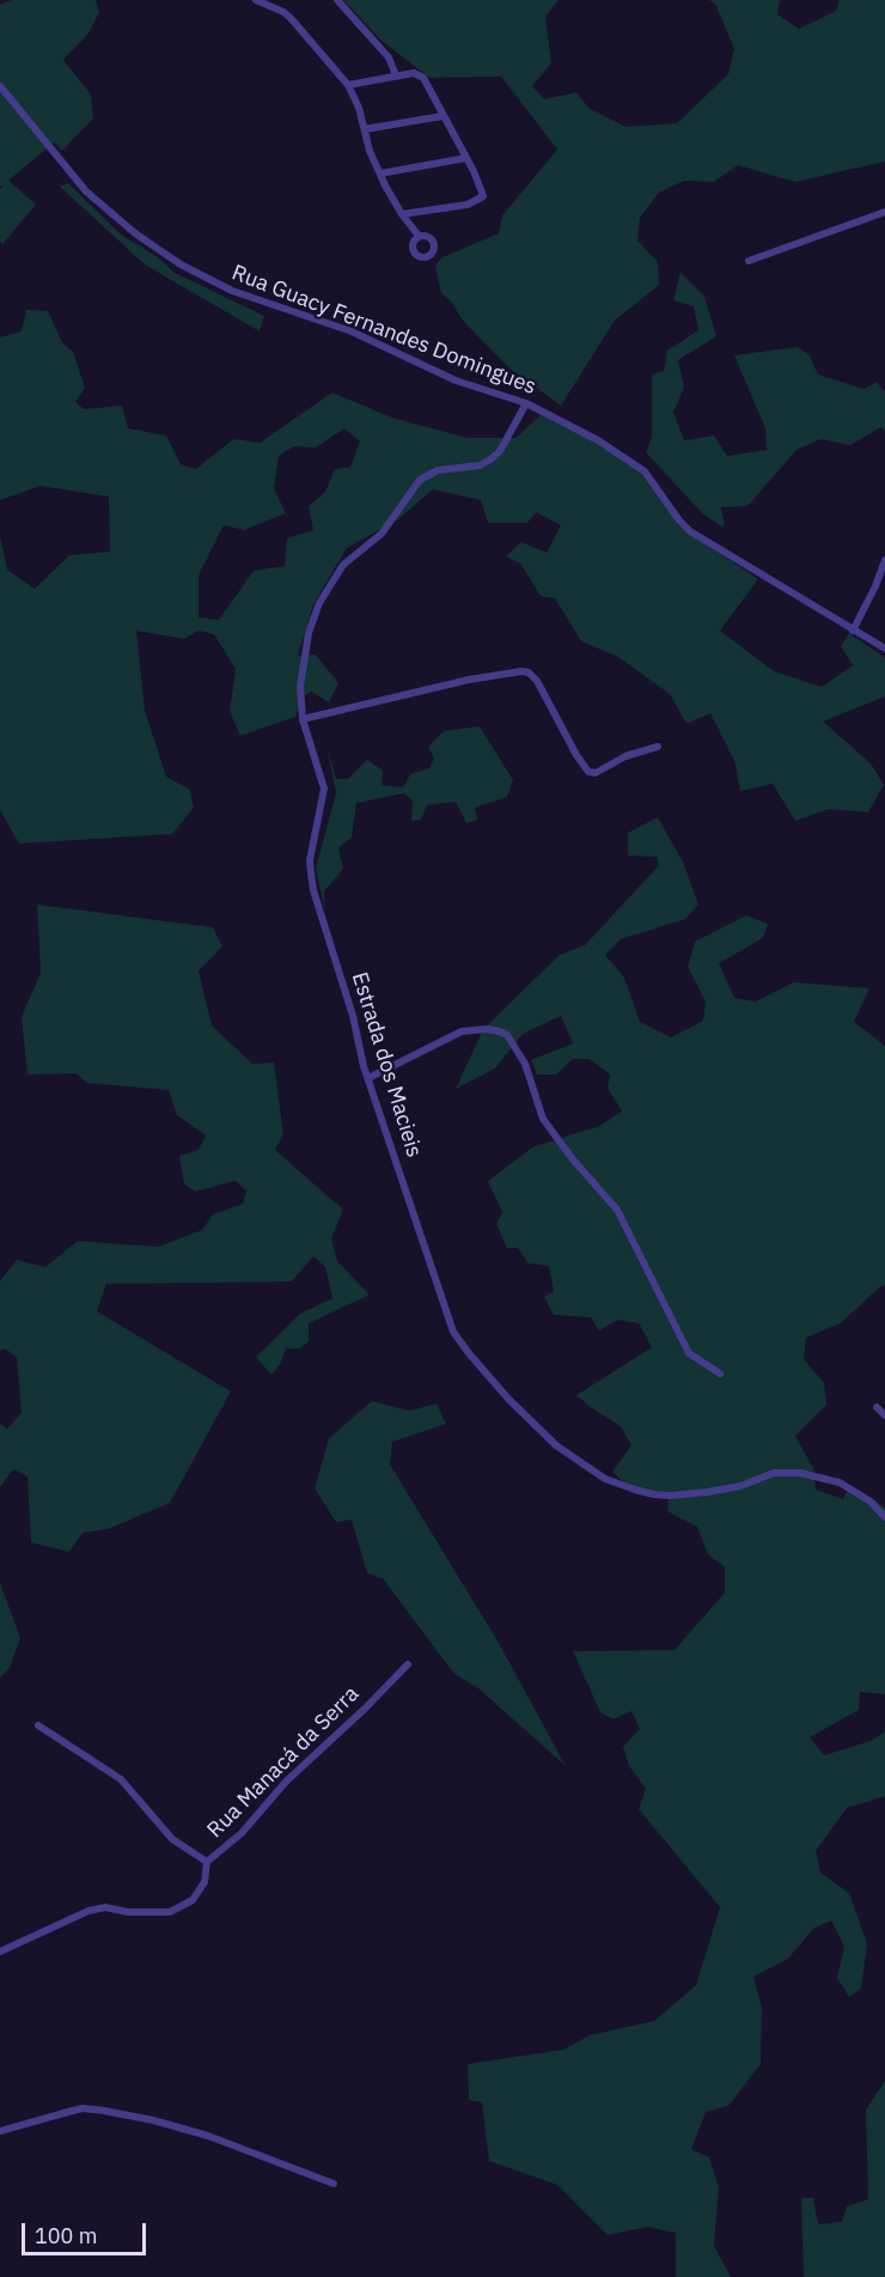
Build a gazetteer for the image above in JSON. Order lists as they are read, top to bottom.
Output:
{
  "streets": {
    "street": ["Rua Guacy Fernandes Domingues", "Estrada dos Macieis", "Rua Manacá da Serra"]
  },
  "crossings": [
    ["Rua Guacy Fernandes Domingues", "Estrada dos Macieis"]
  ],
  "scale_bar": "100 m"
}
